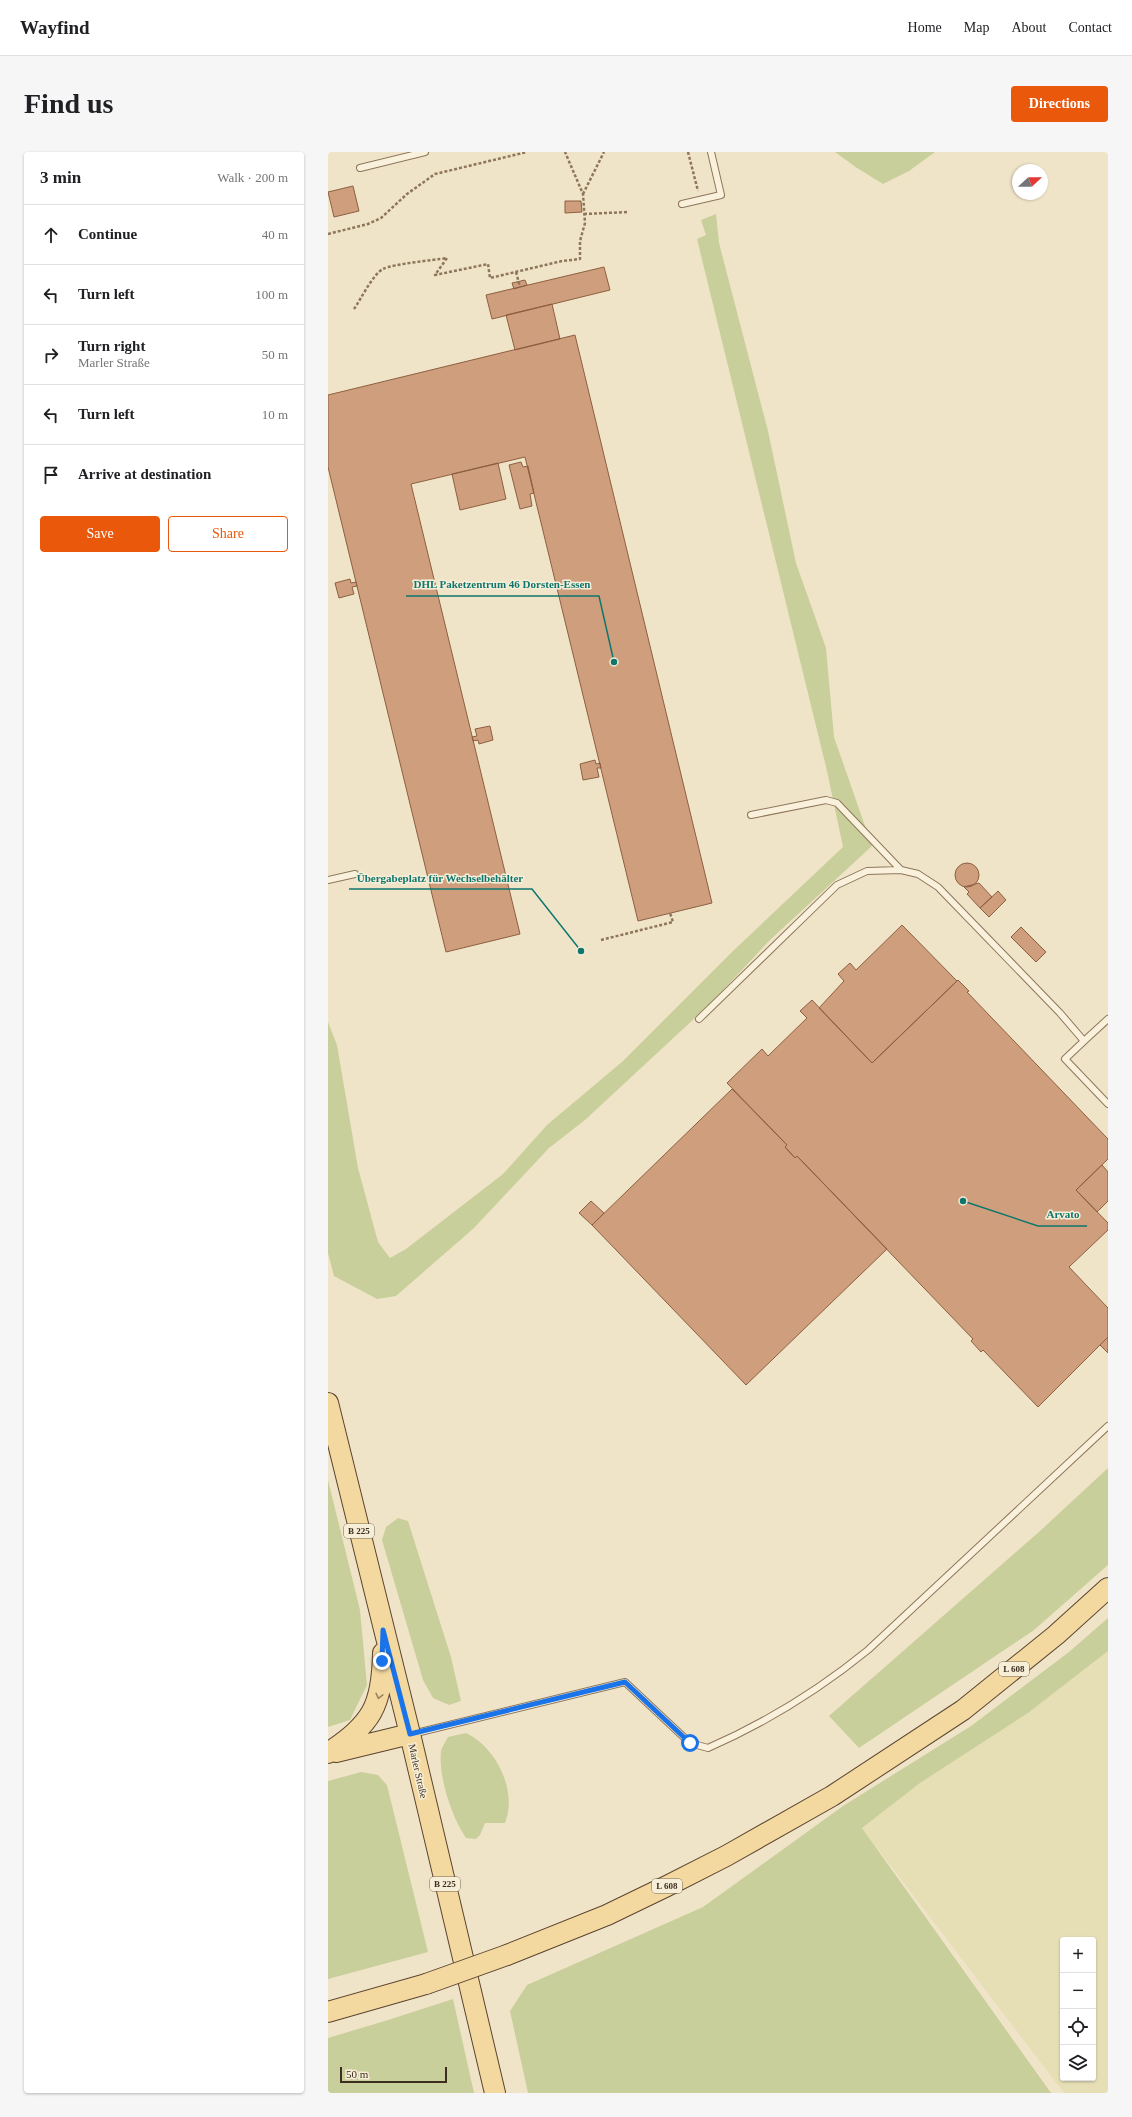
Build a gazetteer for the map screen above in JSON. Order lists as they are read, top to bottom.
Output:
{
  "streets": {
    "main road": ["B 225", "L 608", "Marler Straße"]
  },
  "places": ["DHL Paketzentrum 46 Dorsten-Essen", "Übergabeplatz für Wechselbehälter", "Arvato"],
  "scale_bar": "50 m",
  "north": "right",
  "page": {
    "header": "Wayfind",
    "nav": [
      "Home",
      "Map",
      "About",
      "Contact"
    ],
    "buttons": [
      "Directions",
      ["Save", "Share"]
    ],
    "title": "Find us",
    "heading": ["3 min", "Walk · 200 m"],
    "list": [
      ["Continue", "40 m"],
      ["Turn left", "100 m"],
      ["Turn right", "Marler Straße", "50 m"],
      ["Turn left", "10 m"],
      "Arrive at destination"
    ],
    "map_buttons": ["+", "−"],
    "scale": "50 m"
  }
}
